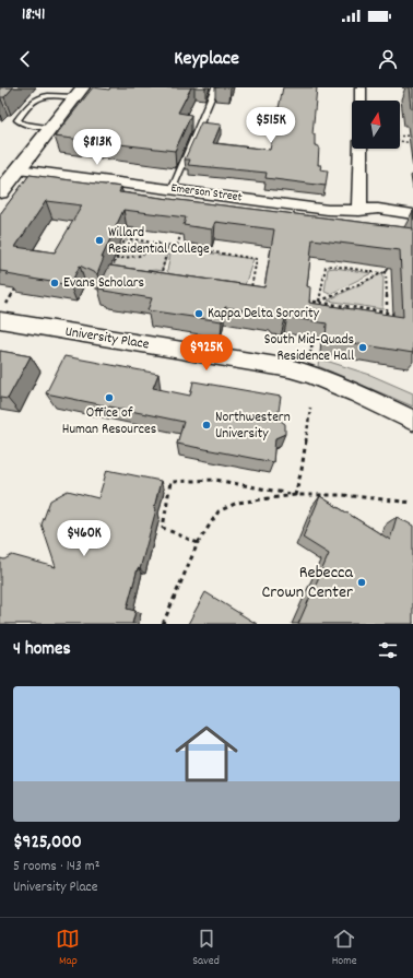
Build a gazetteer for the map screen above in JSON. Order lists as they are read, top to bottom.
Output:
{
  "streets": {
    "street": ["Emerson Street", "University Place"]
  },
  "places": [
    "Willard Residential College",
    "Evans Scholars",
    "Kappa Delta Sorority",
    "South Mid-Quads Residence Hall",
    "Office of Human Resources",
    "Northwestern University",
    "Rebecca Crown Center"
  ],
  "north": "top",
  "page": {
    "status": "18:41",
    "header": "Keyplace",
    "price": [
      "$515K",
      "$813K",
      "$925K",
      "$460K"
    ],
    "heading": "4 homes",
    "list": [
      {
        "name": "$925,000",
        "note": "5 rooms · 143 m² · University Place"
      }
    ],
    "tabs": ["Map", "Saved", "Home"]
  }
}
